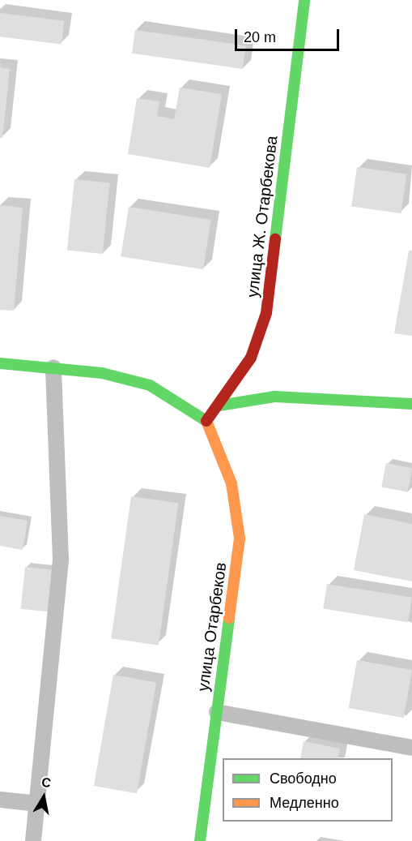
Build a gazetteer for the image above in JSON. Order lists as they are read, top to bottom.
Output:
{
  "streets": {
    "main road": ["улица Ж. Отарбекова", "улица Отарбеков"]
  },
  "crossings": [
    ["улица Ж. Отарбекова", "улица Отарбеков"]
  ],
  "legend": ["Свободно", "Медленно"],
  "scale_bar": "20 m",
  "north": "top"
}
